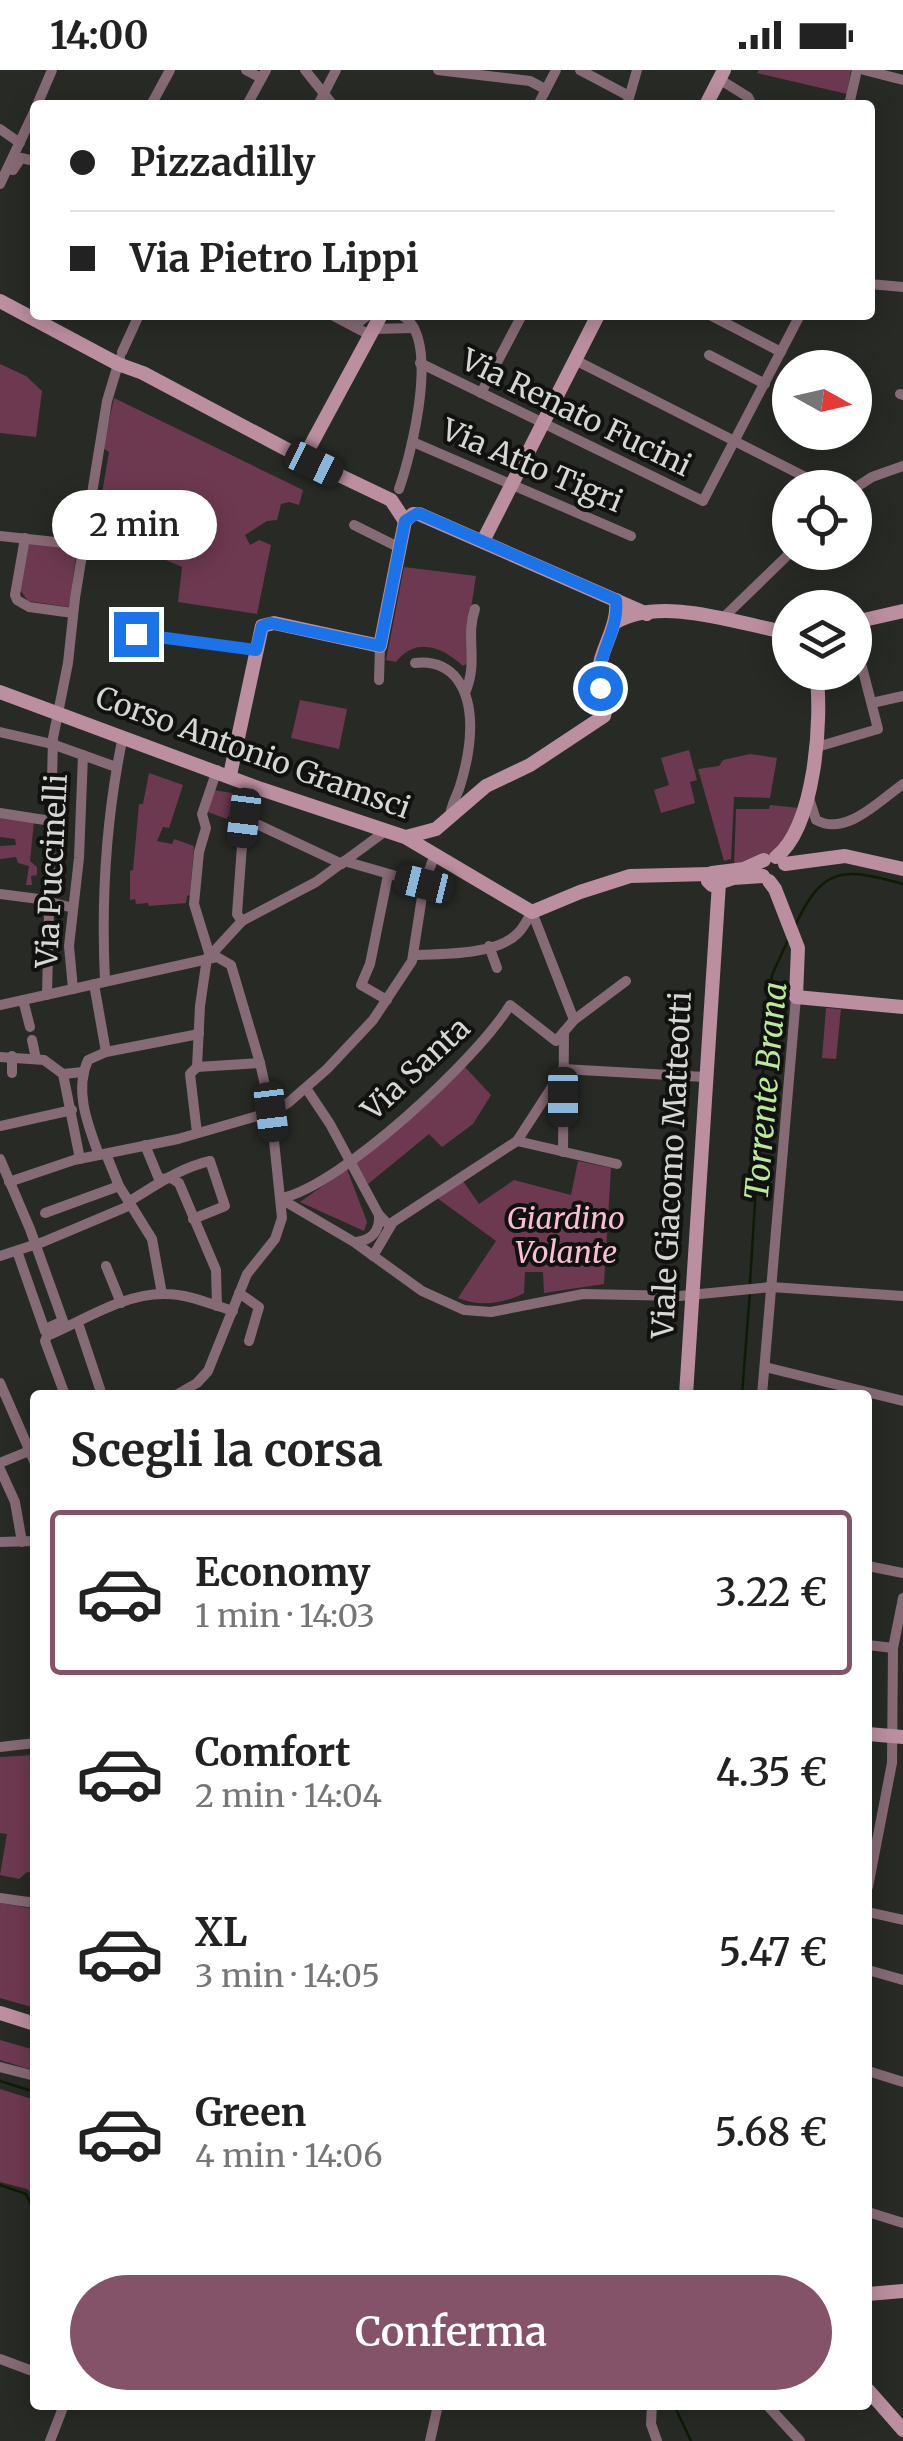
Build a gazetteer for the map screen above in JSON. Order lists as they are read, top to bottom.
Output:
{
  "streets": {
    "street": [
      "Via Renato Fucini",
      "Via Atto Tigri",
      "Corso Antonio Gramsci",
      "Via Puccinelli",
      "Via Santa",
      "Viale Giacomo Matteotti"
    ]
  },
  "water": ["Torrente Brana"],
  "parks": ["Giardino Volante"],
  "north": "right",
  "page": {
    "status": "14:00",
    "banner": ["Pizzadilly", "Via Pietro Lippi"],
    "bubble": "2 min",
    "heading": "Scegli la corsa",
    "list": [
      {
        "name": "Economy",
        "note": "1 min · 14:03",
        "value": "3.22 €"
      },
      {
        "name": "Comfort",
        "note": "2 min · 14:04",
        "value": "4.35 €"
      },
      {
        "name": "XL",
        "note": "3 min · 14:05",
        "value": "5.47 €"
      },
      {
        "name": "Green",
        "note": "4 min · 14:06",
        "value": "5.68 €"
      }
    ],
    "buttons": "Conferma"
  }
}
